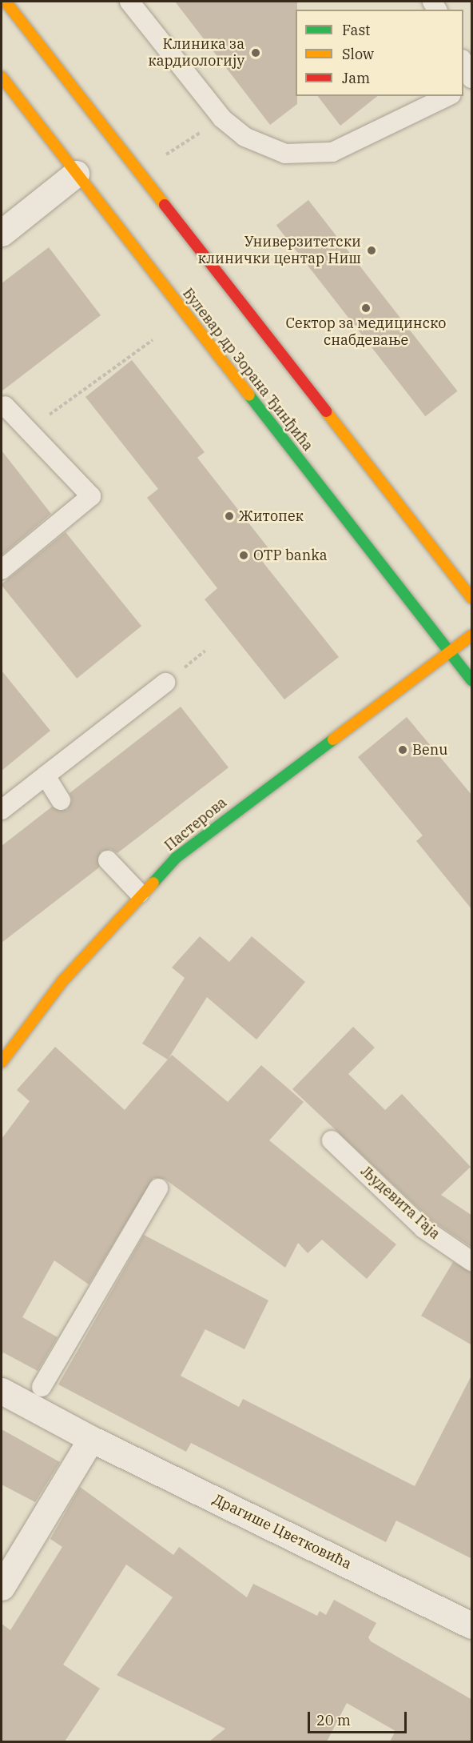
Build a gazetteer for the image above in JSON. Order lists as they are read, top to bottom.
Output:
{
  "streets": {
    "main road": ["Булевар др Зорана Ђинђића", "Пастерова"],
    "street": ["Драгише Цветковића"],
    "lane": ["Људевита Гаја"]
  },
  "crossings": [
    ["Булевар др Зорана Ђинђића", "Пастерова"]
  ],
  "places": [
    "Клиника за кардиологију",
    "Универзитетски клинички центар Ниш",
    "Сектор за медицинско снабдевање",
    "Житопек",
    "OTP banka",
    "Benu"
  ],
  "legend": ["Fast", "Slow", "Jam"],
  "scale_bar": "20 m"
}
